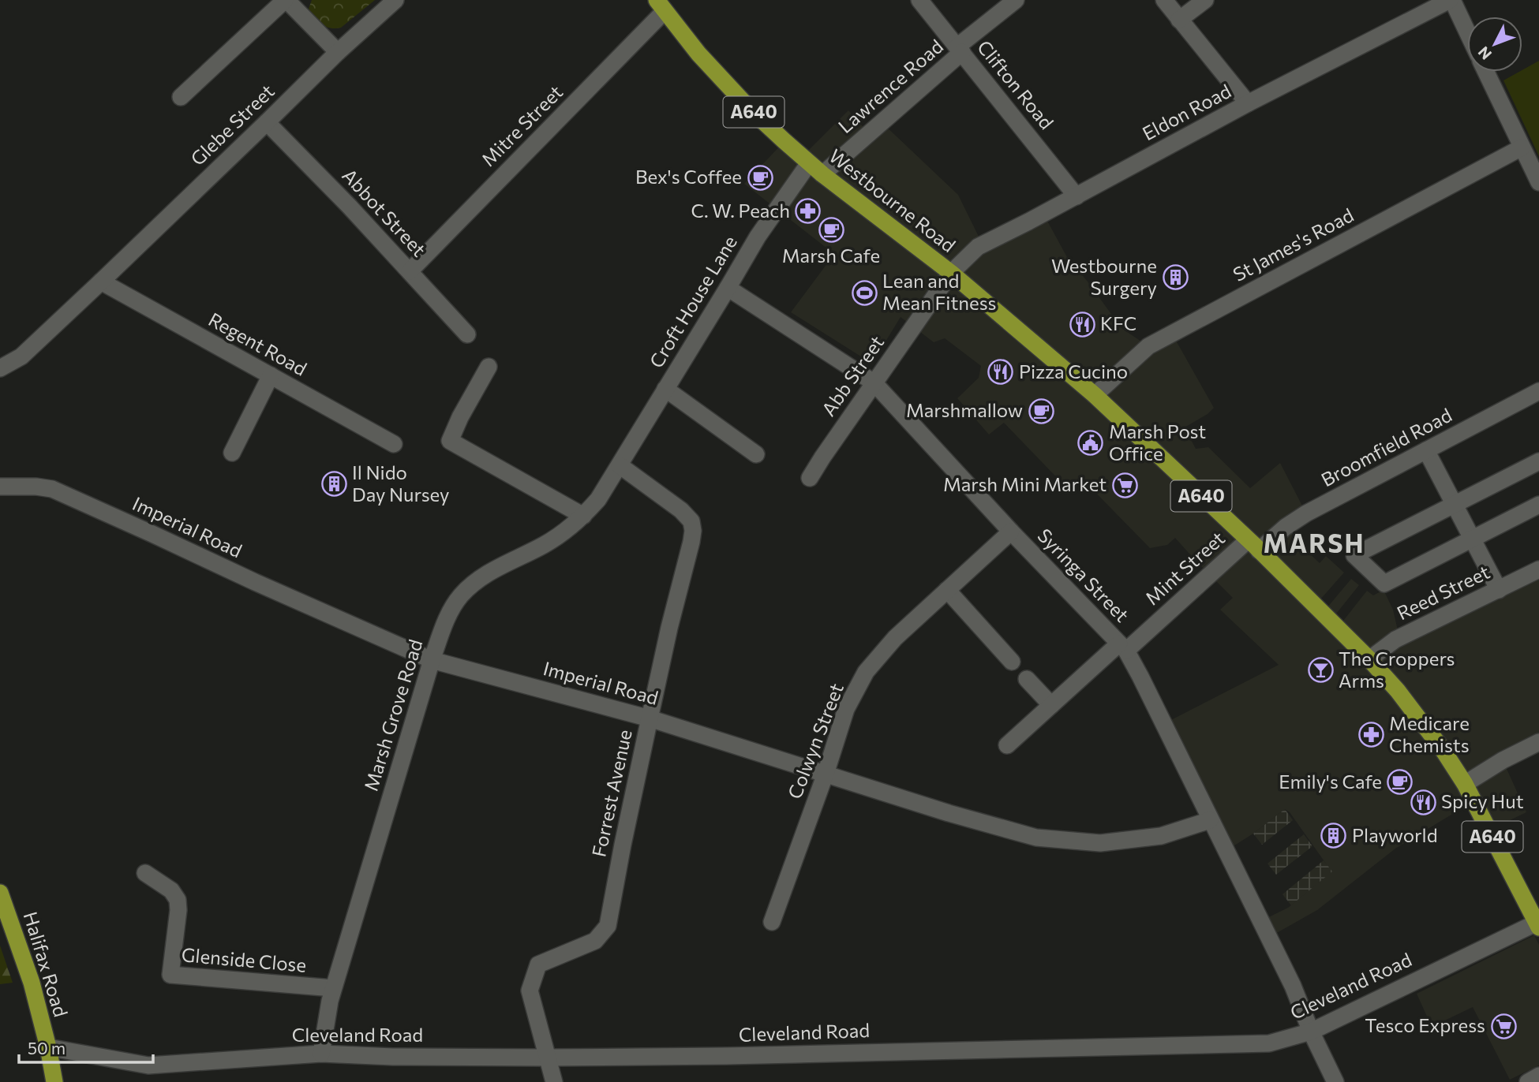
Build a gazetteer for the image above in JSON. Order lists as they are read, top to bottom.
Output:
{
  "streets": {
    "highway": ["A640", "Westbourne Road", "Halifax Road"],
    "street": [
      "Clifton Road",
      "Lawrence Road",
      "Eldon Road",
      "Glebe Street",
      "Mitre Street",
      "Abbot Street",
      "St James's Road",
      "Croft House Lane",
      "Regent Road",
      "Abb Street",
      "Broomfield Road",
      "Imperial Road",
      "Mint Street",
      "Syringa Street",
      "Reed Street",
      "Marsh Grove Road",
      "Colwyn Street",
      "Forrest Avenue",
      "Glenside Close",
      "Cleveland Road"
    ]
  },
  "crossings": [
    ["Clifton Road", "Lawrence Road"],
    ["Clifton Road", "Eldon Road"],
    ["Lawrence Road", "Westbourne Road"],
    ["A640", "Westbourne Road"],
    ["A640", "Cleveland Road"],
    ["Eldon Road", "Westbourne Road"],
    ["Eldon Road", "Abb Street"],
    ["Glebe Street", "Abbot Street"],
    ["Glebe Street", "Regent Road"],
    ["Mitre Street", "Westbourne Road"],
    ["Mitre Street", "Abbot Street"],
    ["Westbourne Road", "St James's Road"],
    ["Westbourne Road", "Croft House Lane"],
    ["Westbourne Road", "Abb Street"],
    ["Westbourne Road", "Broomfield Road"],
    ["Westbourne Road", "Mint Street"],
    ["Westbourne Road", "Reed Street"],
    ["Croft House Lane", "Syringa Street"],
    ["Croft House Lane", "Marsh Grove Road"],
    ["Croft House Lane", "Forrest Avenue"],
    ["Abb Street", "Syringa Street"],
    ["Broomfield Road", "Mint Street"],
    ["Imperial Road", "Syringa Street"],
    ["Imperial Road", "Marsh Grove Road"],
    ["Imperial Road", "Colwyn Street"],
    ["Imperial Road", "Forrest Avenue"],
    ["Mint Street", "Syringa Street"],
    ["Syringa Street", "Colwyn Street"],
    ["Syringa Street", "Cleveland Road"],
    ["Marsh Grove Road", "Forrest Avenue"],
    ["Marsh Grove Road", "Glenside Close"],
    ["Marsh Grove Road", "Cleveland Road"],
    ["Forrest Avenue", "Cleveland Road"],
    ["Halifax Road", "Cleveland Road"]
  ],
  "districts": ["MARSH"],
  "places": {
    "cafe": [
      "Bex's Coffee",
      "Marsh Cafe",
      "Marshmallow",
      "Emily's Cafe"
    ],
    "pharmacy": ["C. W. Peach", "Medicare Chemists"],
    "building": ["Westbourne Surgery", "Il Nido Day Nursey", "Playworld"],
    "sports": ["Lean and Mean Fitness"],
    "restaurant": ["KFC", "Pizza Cucino", "Spicy Hut"],
    "public building": ["Marsh Post Office"],
    "supermarket": ["Marsh Mini Market", "Tesco Express"],
    "bar": ["The Croppers Arms"]
  },
  "scale_bar": "50 m",
  "north": "bottom left"
}
